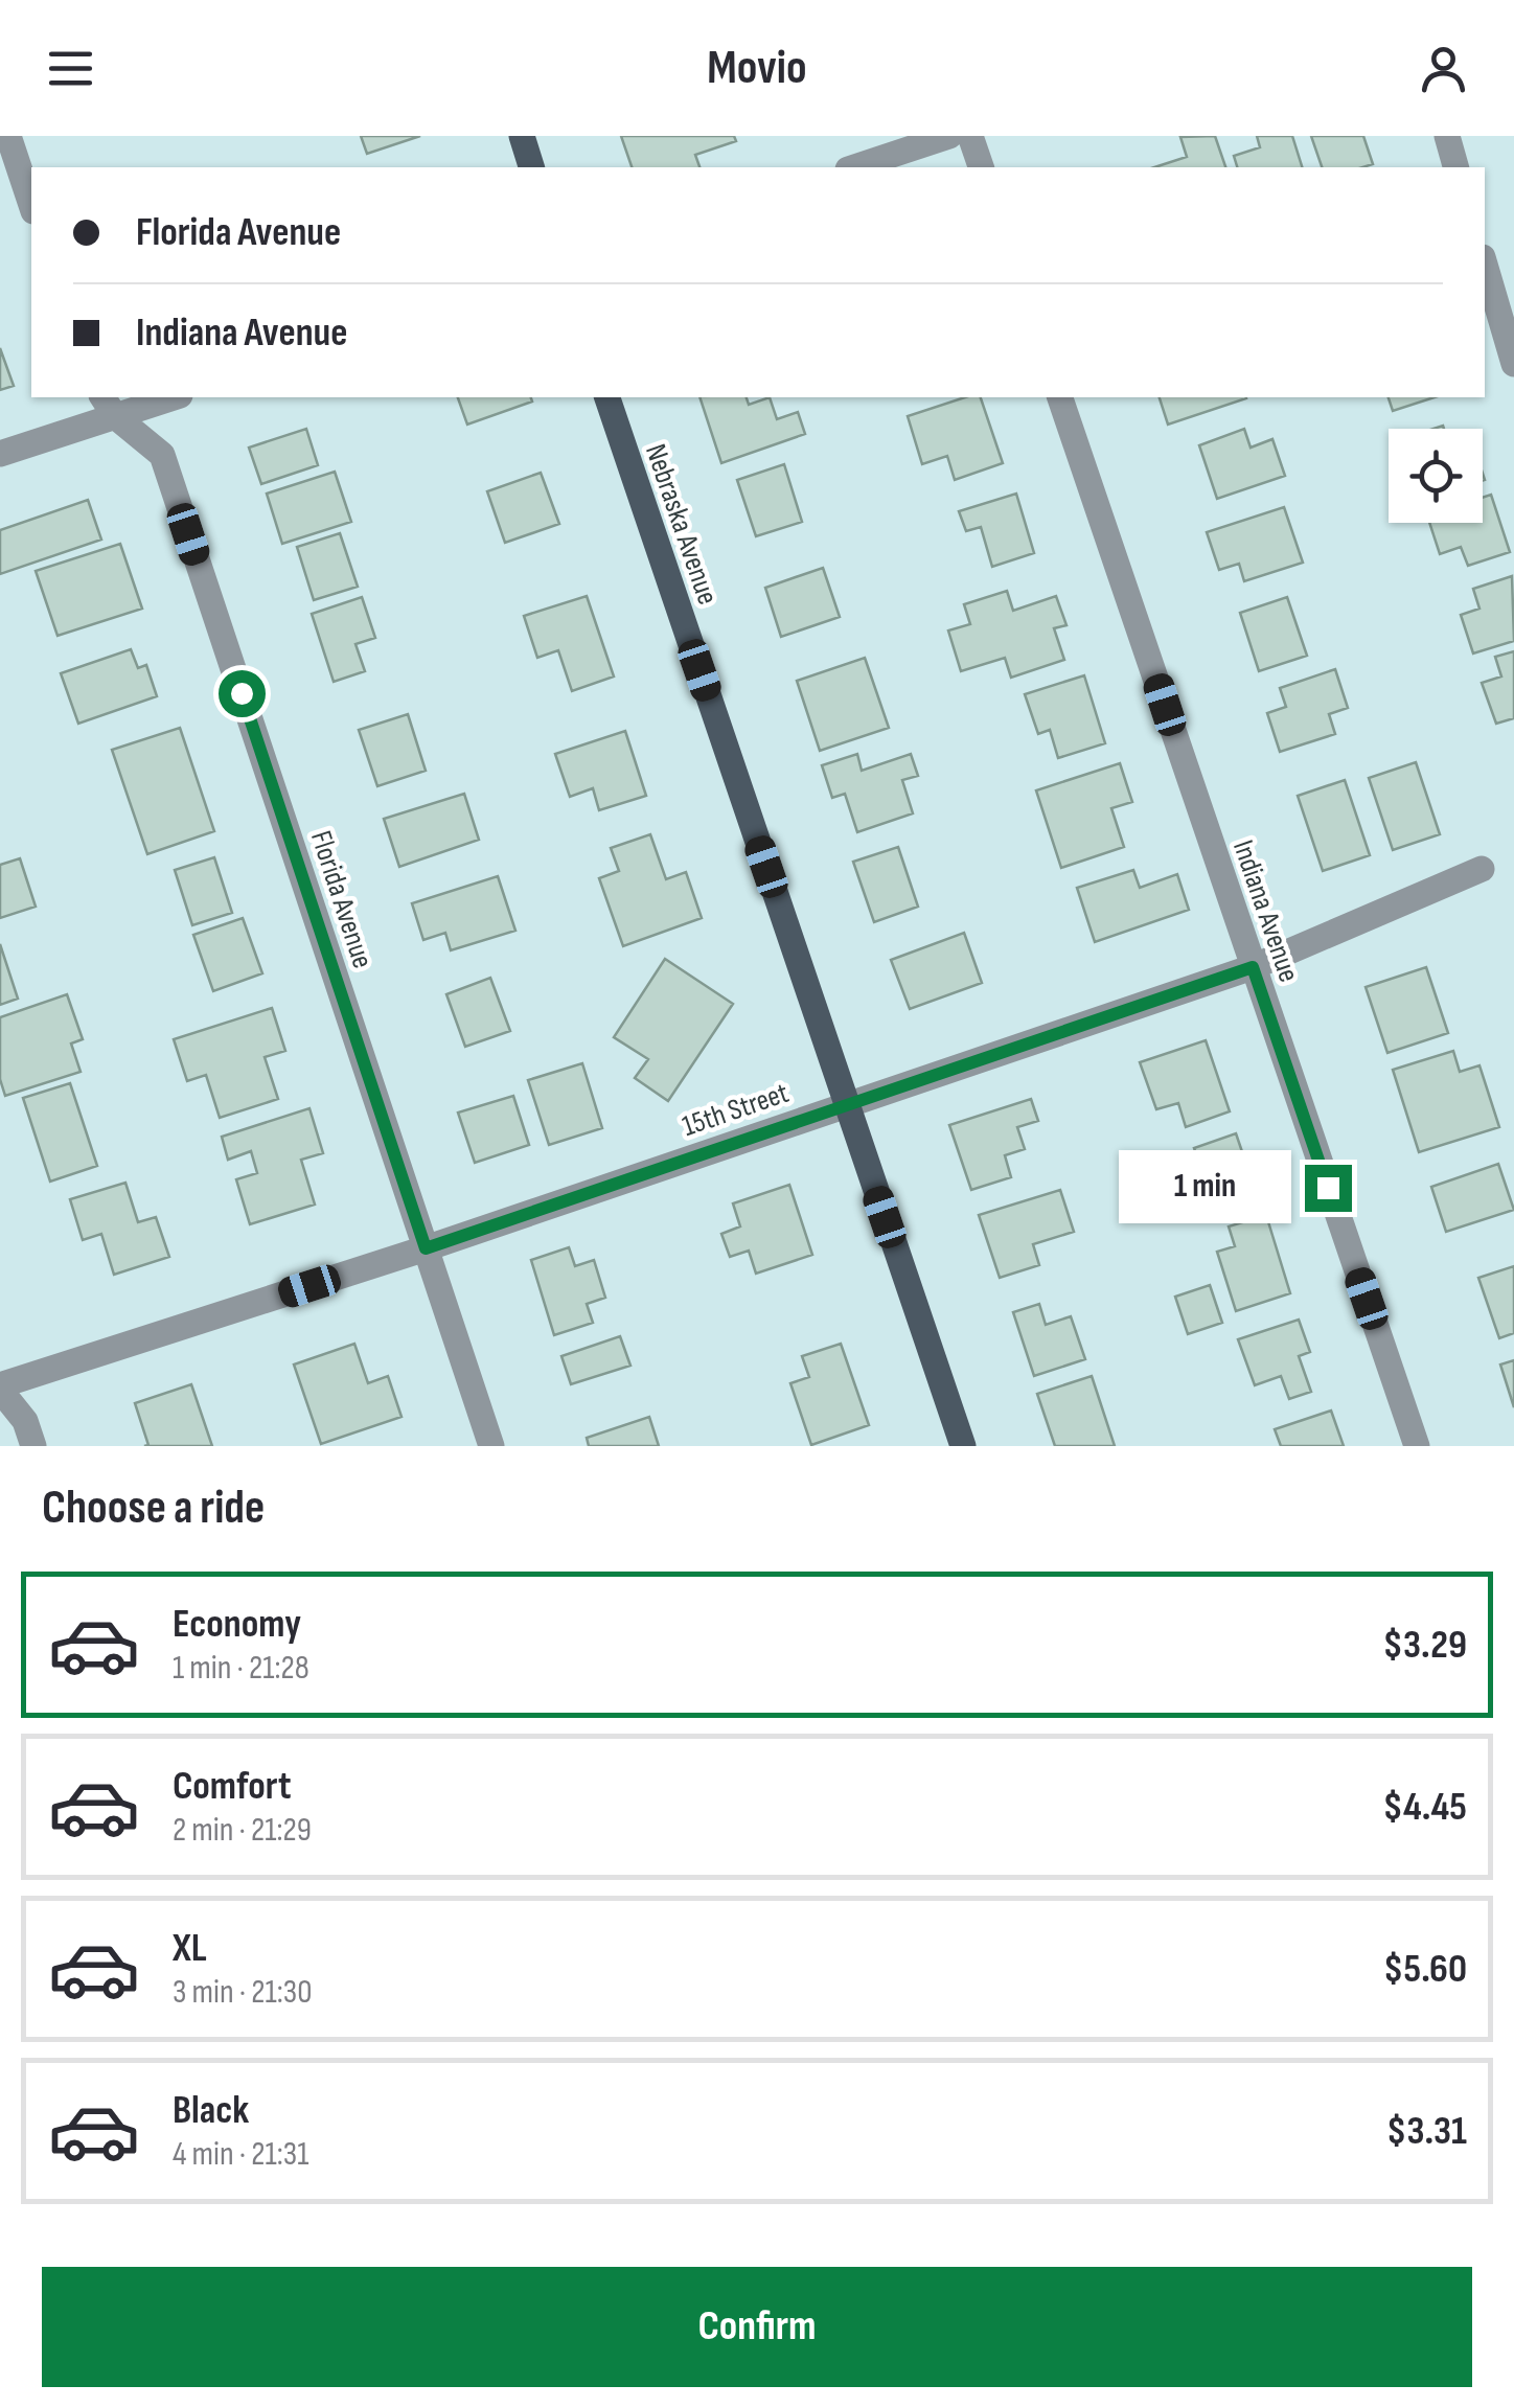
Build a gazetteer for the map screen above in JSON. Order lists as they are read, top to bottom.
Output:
{
  "streets": {
    "main road": ["Nebraska Avenue"],
    "street": ["Florida Avenue", "Indiana Avenue", "15th Street"]
  },
  "crossings": [
    ["Nebraska Avenue", "15th Street"],
    ["Florida Avenue", "15th Street"],
    ["Indiana Avenue", "15th Street"]
  ],
  "page": {
    "header": "Movio",
    "banner": ["Florida Avenue", "Indiana Avenue"],
    "bubble": "1 min",
    "heading": "Choose a ride",
    "list": [
      {
        "name": "Economy",
        "note": "1 min · 21:28",
        "value": "$3.29"
      },
      {
        "name": "Comfort",
        "note": "2 min · 21:29",
        "value": "$4.45"
      },
      {
        "name": "XL",
        "note": "3 min · 21:30",
        "value": "$5.60"
      },
      {
        "name": "Black",
        "note": "4 min · 21:31",
        "value": "$3.31"
      }
    ],
    "buttons": "Confirm"
  }
}
